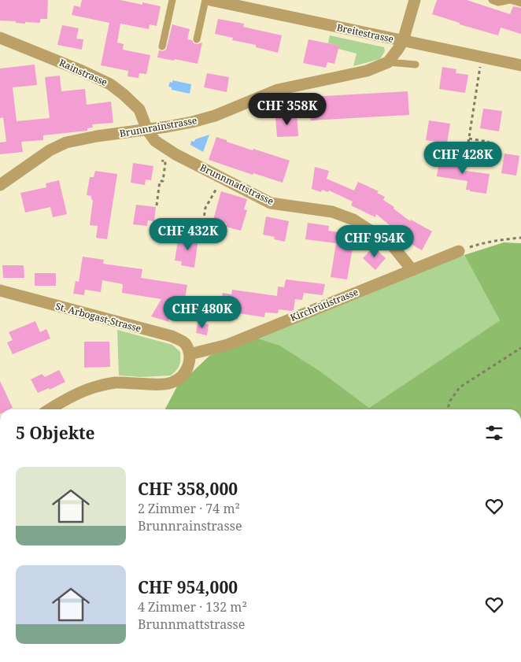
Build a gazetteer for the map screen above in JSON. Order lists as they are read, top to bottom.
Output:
{
  "streets": {
    "street": [
      "Breitestrasse",
      "Rainstrasse",
      "Brunnrainstrasse",
      "Brunnmattstrasse",
      "Kirchrütistrasse",
      "St. Arbogast-Strasse"
    ]
  },
  "crossings": [
    ["Rainstrasse", "Brunnrainstrasse"],
    ["Rainstrasse", "Brunnmattstrasse"],
    ["Brunnrainstrasse", "Brunnmattstrasse"],
    ["Brunnmattstrasse", "Kirchrütistrasse"],
    ["Kirchrütistrasse", "St. Arbogast-Strasse"]
  ],
  "page": {
    "price": [
      "CHF 358K",
      "CHF 428K",
      "CHF 432K",
      "CHF 954K",
      "CHF 480K"
    ],
    "heading": "5 Objekte",
    "list": [
      {
        "name": "CHF 358,000",
        "note": "2 Zimmer · 74 m² · Brunnrainstrasse"
      },
      {
        "name": "CHF 954,000",
        "note": "4 Zimmer · 132 m² · Brunnmattstrasse"
      }
    ]
  }
}
